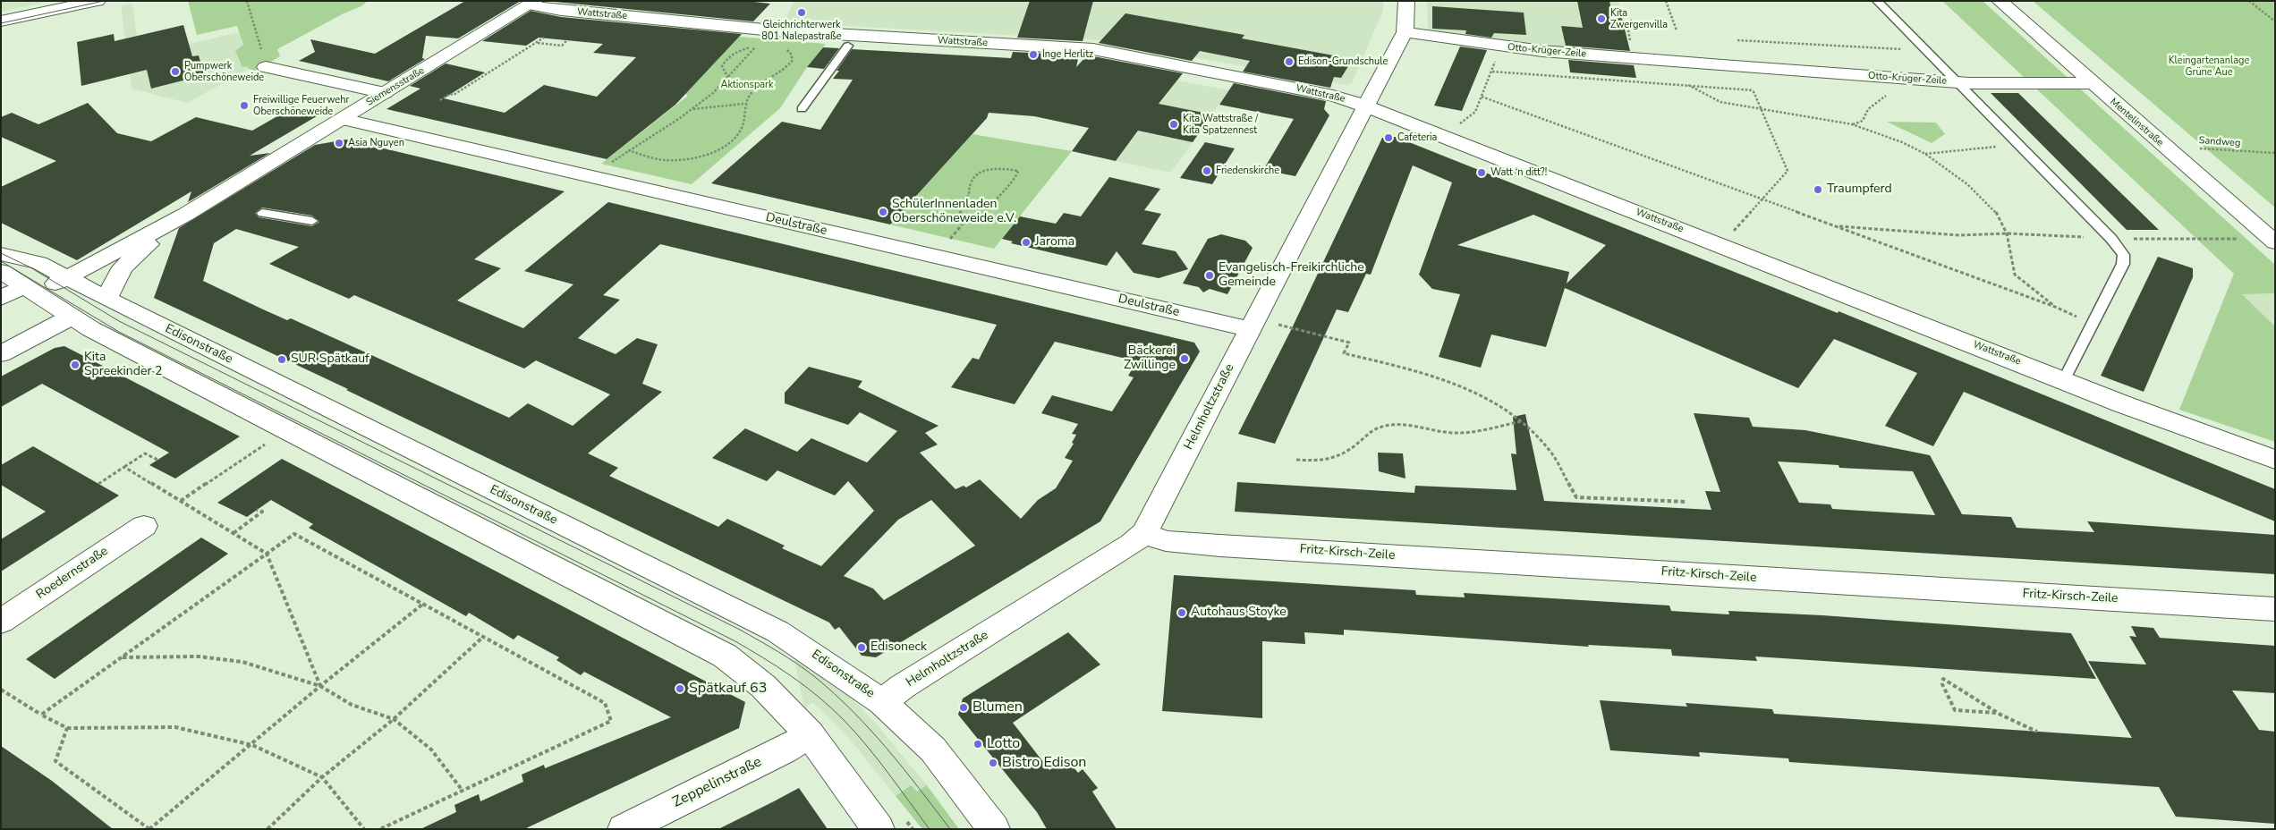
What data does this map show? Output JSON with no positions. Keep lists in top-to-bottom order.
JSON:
{
  "streets": {
    "street": [
      "Wattstraße",
      "Otto-Krüger-Zeile",
      "Siemensstraße",
      "Mentelinstraße",
      "Deulstraße",
      "Edisonstraße",
      "Helmholtzstraße",
      "Fritz-Kirsch-Zeile",
      "Roedernstraße",
      "Zeppelinstraße"
    ],
    "path": ["Sandweg"]
  },
  "crossings": [
    ["Wattstraße", "Siemensstraße"],
    ["Wattstraße", "Helmholtzstraße"],
    ["Otto-Krüger-Zeile", "Mentelinstraße"],
    ["Otto-Krüger-Zeile", "Helmholtzstraße"],
    ["Siemensstraße", "Deulstraße"],
    ["Siemensstraße", "Edisonstraße"],
    ["Mentelinstraße", "Sandweg"],
    ["Deulstraße", "Helmholtzstraße"],
    ["Edisonstraße", "Helmholtzstraße"],
    ["Helmholtzstraße", "Fritz-Kirsch-Zeile"]
  ],
  "parks": ["Kleingartenanlage Grüne Aue", "Aktionspark"],
  "places": [
    "Gleichrichterwerk 801 Nalepastraße",
    "Kita Zwergenvilla",
    "Inge Herlitz",
    "Edison-Grundschule",
    "Pumpwerk Oberschöneweide",
    "Freiwillige Feuerwehr Oberschöneweide",
    "Kita Wattstraße / Kita Spatzennest",
    "Cafeteria",
    "Asia Nguyen",
    "Friedenskirche",
    "Watt ‘n ditt?!",
    "Traumpferd",
    "SchülerInnenladen Oberschöneweide e.V.",
    "Jaroma",
    "Evangelisch-Freikirchliche Gemeinde",
    "Bäckerei Zwillinge",
    "SUR Spätkauf",
    "Kita Spreekinder 2",
    "Autohaus Stoyke",
    "Edisoneck",
    "Spätkauf 63",
    "Blumen",
    "Lotto",
    "Bistro Edison"
  ]
}
